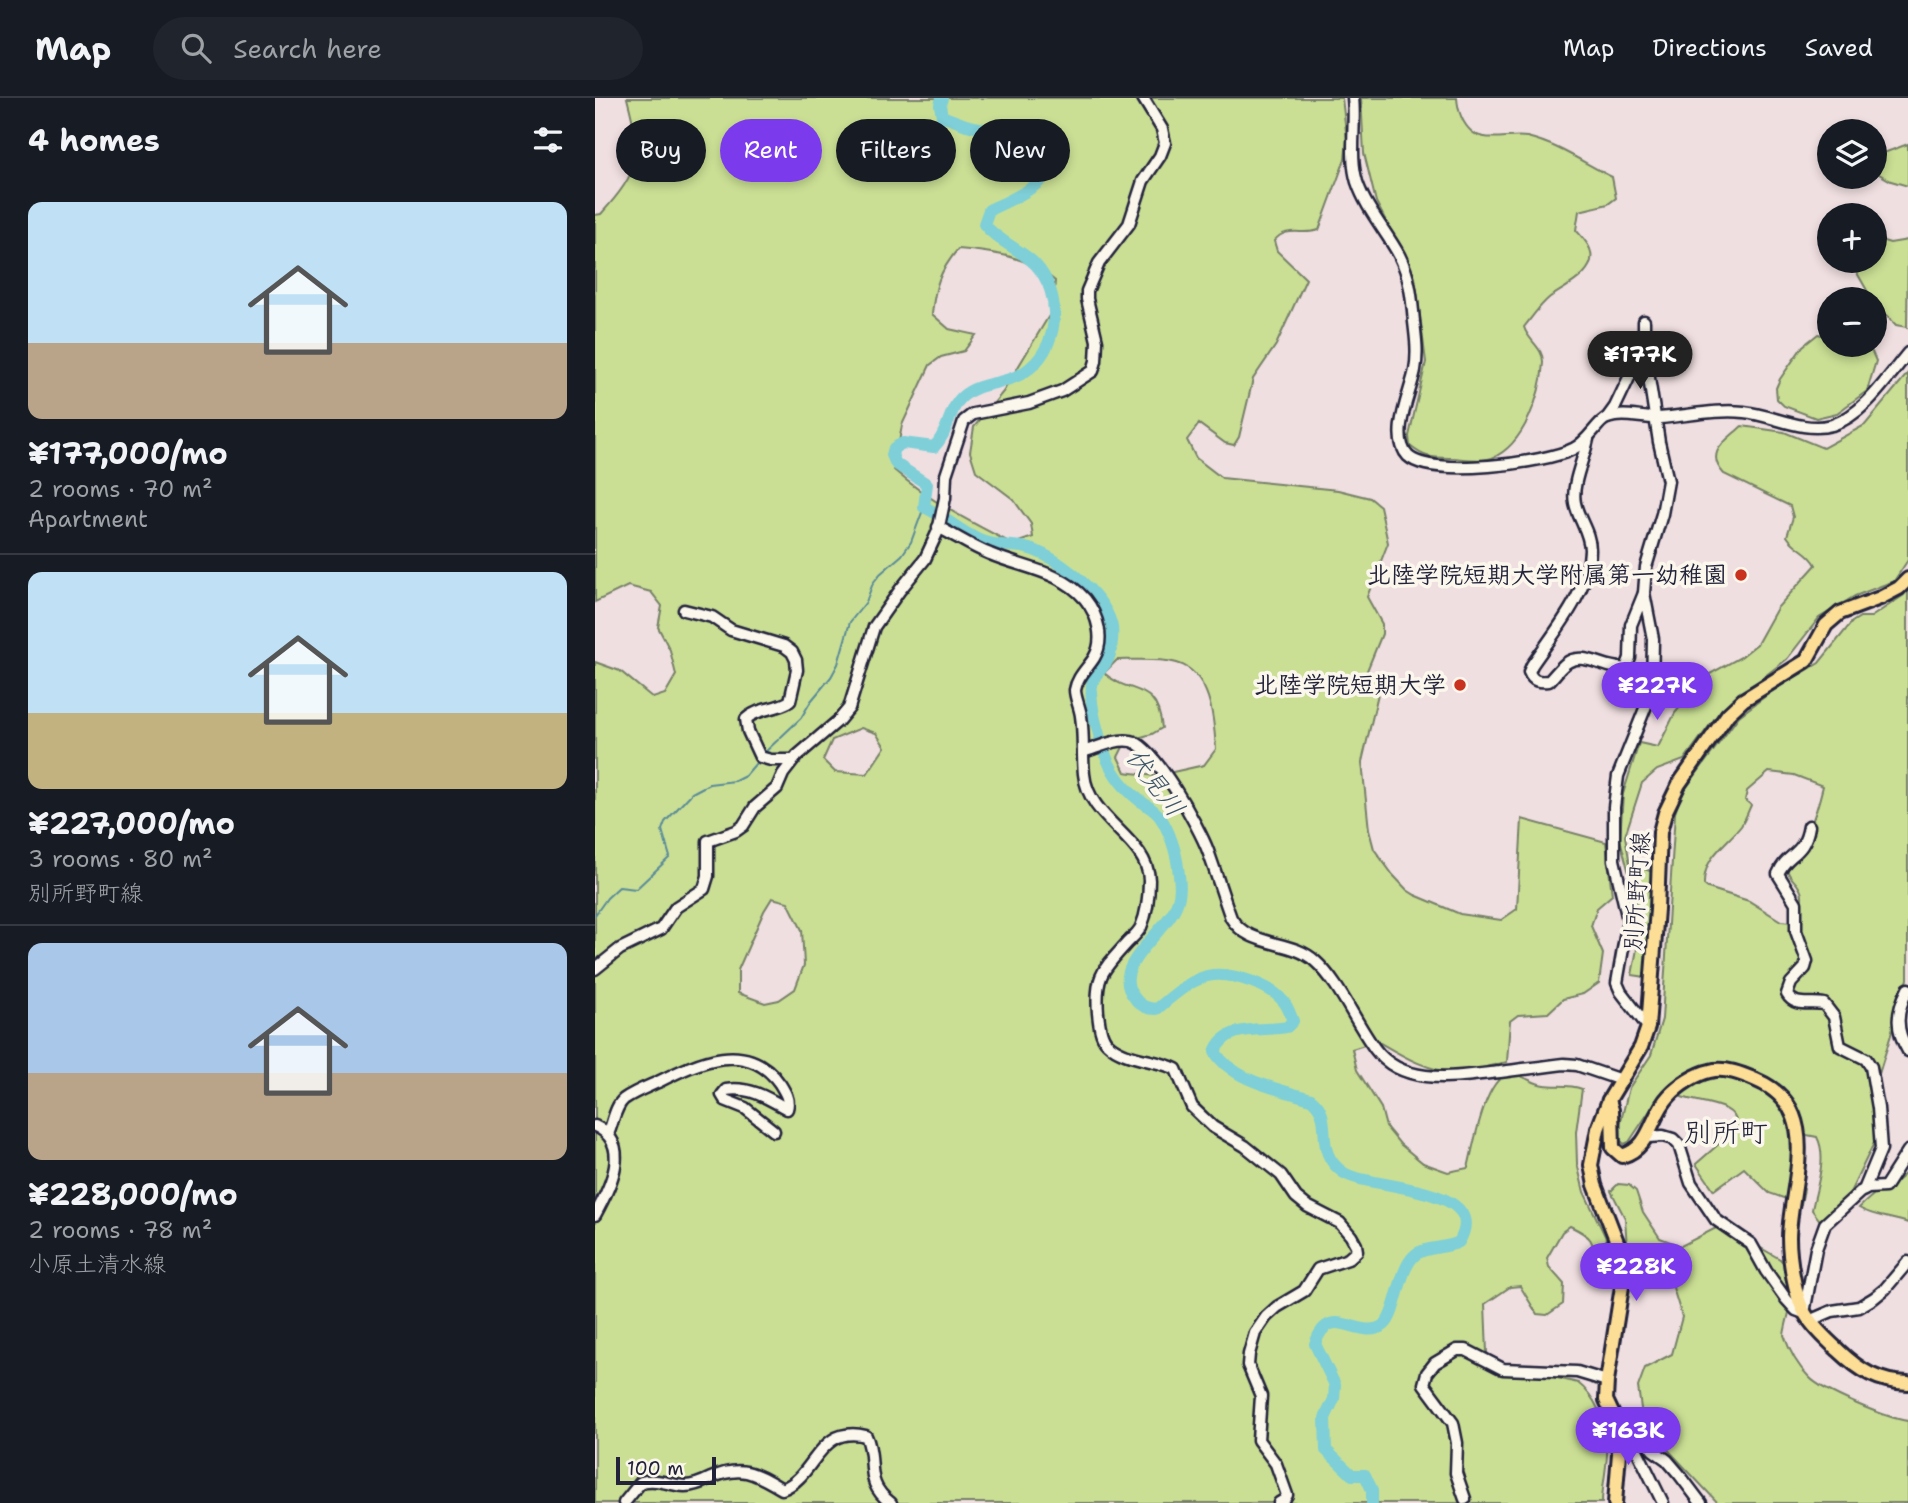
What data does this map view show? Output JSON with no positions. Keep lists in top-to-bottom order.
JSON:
{
  "streets": {
    "main road": ["別所野町線"]
  },
  "districts": ["別所町"],
  "water": ["伏見川"],
  "places": ["北陸学院短期大学附属第一幼稚園", "北陸学院短期大学"],
  "scale_bar": "100 m",
  "page": {
    "header": "Map",
    "search": "Search here",
    "nav": ["Map", "Directions", "Saved"],
    "heading": "4 homes",
    "map_buttons": ["+", "−"],
    "chip": [
      "Buy",
      "Rent",
      "Filters",
      "New"
    ],
    "list": [
      {
        "name": "¥177,000/mo",
        "note": "2 rooms · 70 m² · Apartment"
      },
      {
        "name": "¥227,000/mo",
        "note": "3 rooms · 80 m² · 別所野町線"
      },
      {
        "name": "¥228,000/mo",
        "note": "2 rooms · 78 m² · 小原土清水線"
      }
    ],
    "price": [
      "¥177K",
      "¥227K",
      "¥228K",
      "¥163K"
    ],
    "scale": "100 m"
  }
}
